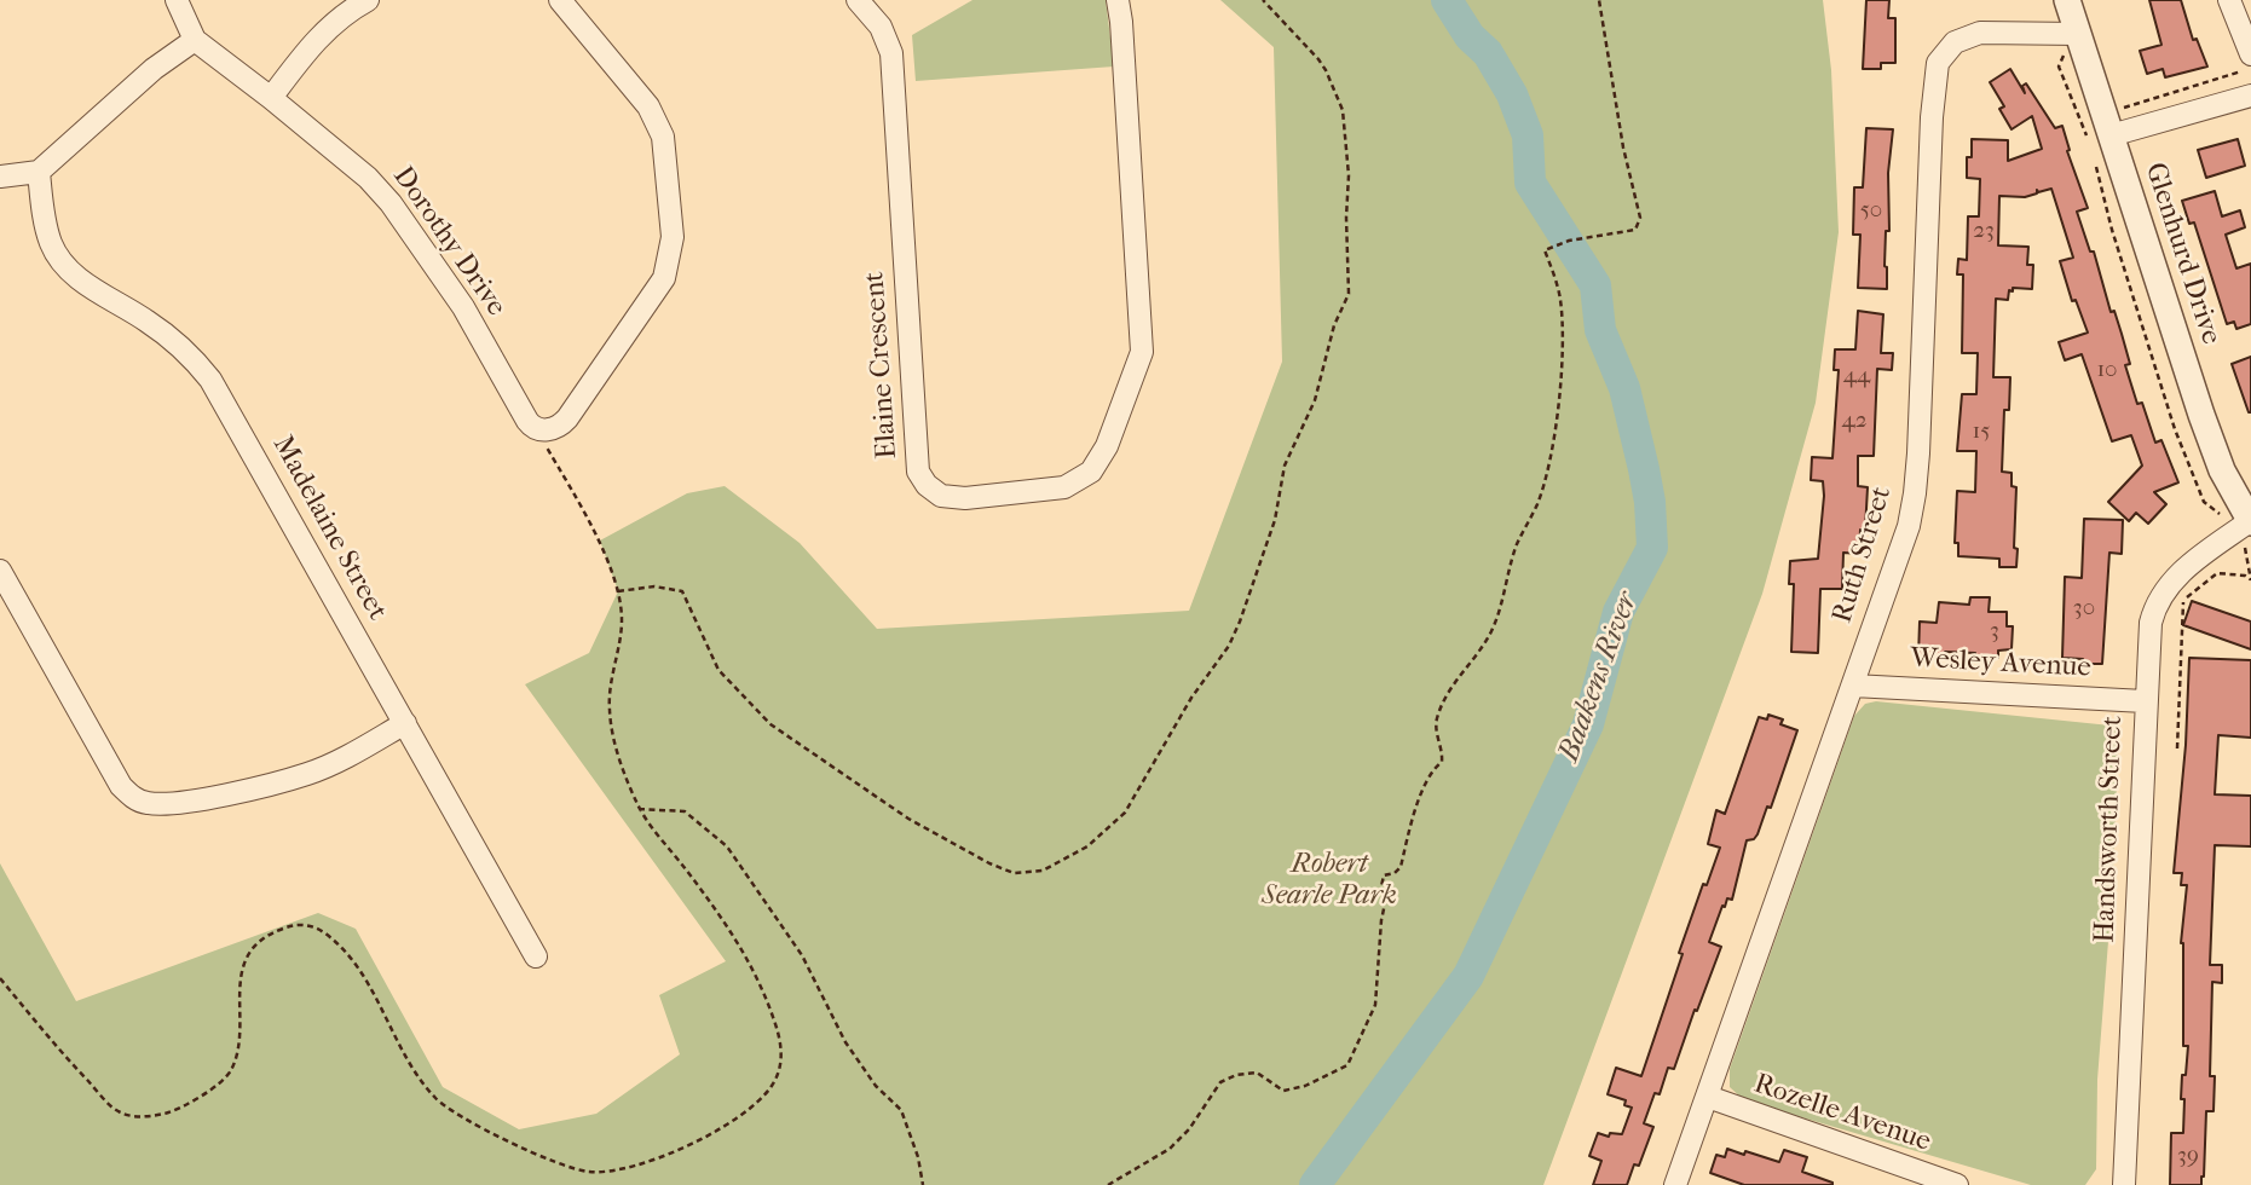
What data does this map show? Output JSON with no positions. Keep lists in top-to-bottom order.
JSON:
{
  "streets": {
    "street": [
      "Dorothy Drive",
      "Glenhurd Drive",
      "Elaine Crescent",
      "Madelaine Street",
      "Ruth Street",
      "Wesley Avenue",
      "Handsworth Street",
      "Rozelle Avenue"
    ]
  },
  "crossings": [
    ["Glenhurd Drive", "Ruth Street"],
    ["Glenhurd Drive", "Handsworth Street"],
    ["Ruth Street", "Wesley Avenue"],
    ["Ruth Street", "Rozelle Avenue"],
    ["Wesley Avenue", "Handsworth Street"]
  ],
  "water": ["Baakens River"],
  "parks": ["Robert Searle Park"],
  "house_numbers": [
    "50",
    "23",
    "10",
    "44",
    "42",
    "15",
    "30",
    "3",
    "39"
  ]
}
